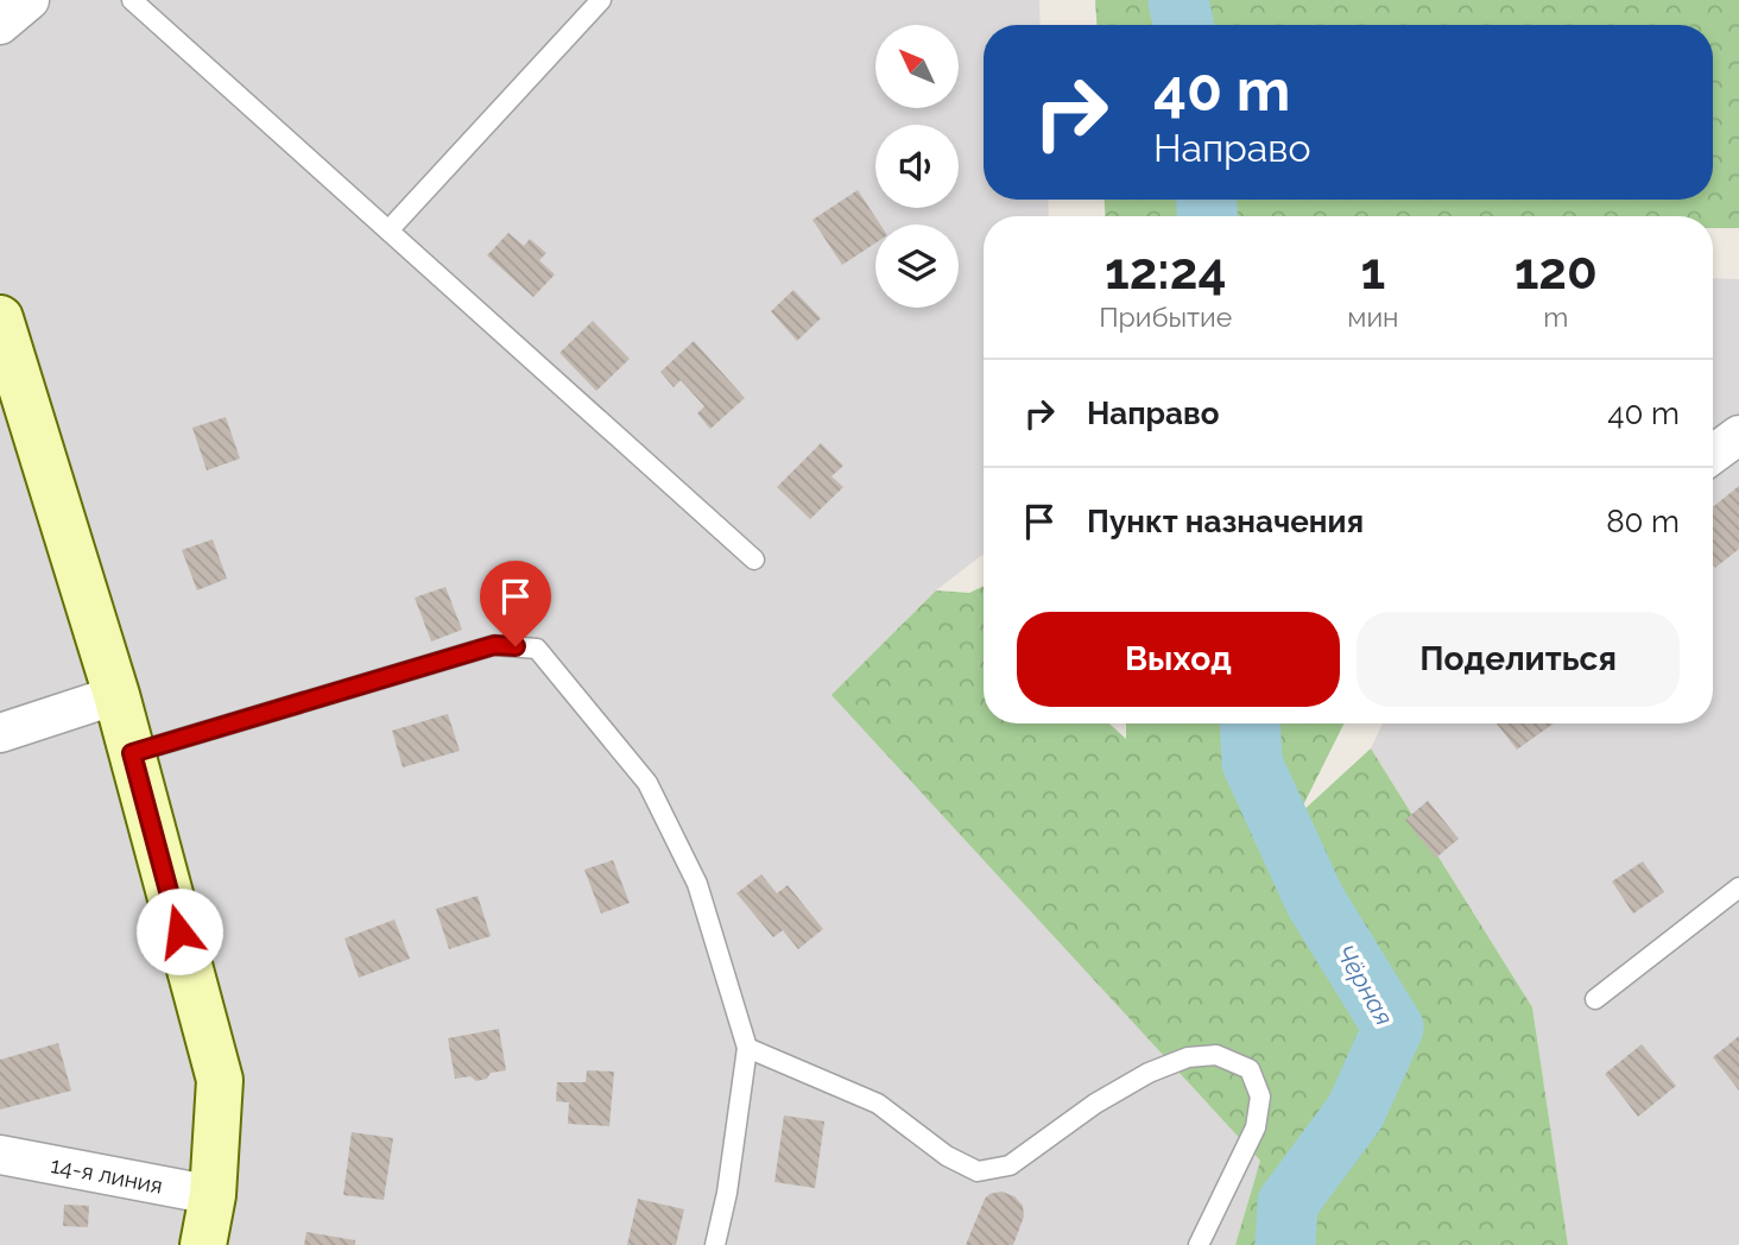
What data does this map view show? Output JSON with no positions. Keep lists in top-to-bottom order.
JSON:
{
  "streets": {
    "street": ["14-я линия"]
  },
  "water": ["Чёрная"],
  "north": "top left",
  "page": {
    "turn": ["40 m", "Направо"],
    "eta": [
      "12:24",
      "Прибытие",
      "1",
      "мин",
      "120",
      "m"
    ],
    "list": [
      {
        "name": "Направо",
        "value": "40 m"
      },
      {
        "name": "Пункт назначения",
        "value": "80 m"
      }
    ],
    "buttons": ["Выход", "Поделиться"]
  }
}
